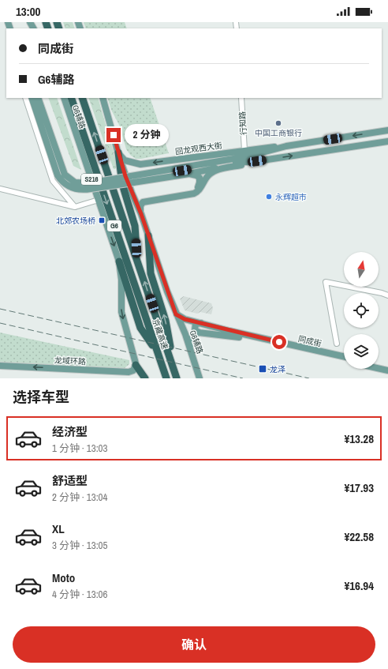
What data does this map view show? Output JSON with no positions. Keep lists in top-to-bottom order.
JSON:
{
  "streets": {
    "highway": ["G6", "京藏高速"],
    "main road": [
      "G6辅路",
      "回龙观西大街",
      "S216",
      "同成街",
      "龙域环路"
    ],
    "street": ["行知路"]
  },
  "crossings": [
    ["G6辅路", "回龙观西大街"],
    ["G6辅路", "同成街"],
    ["行知路", "回龙观西大街"]
  ],
  "one_way": ["龙域环路"],
  "places": {
    "other": ["中国工商银行", "永辉超市"],
    "transit": ["北郊农场桥", "龙泽"]
  },
  "north": "top",
  "page": {
    "status": "13:00",
    "banner": ["同成街", "G6辅路"],
    "bubble": "2 分钟",
    "heading": "选择车型",
    "list": [
      {
        "name": "经济型",
        "note": "1 分钟 · 13:03",
        "value": "¥13.28"
      },
      {
        "name": "舒适型",
        "note": "2 分钟 · 13:04",
        "value": "¥17.93"
      },
      {
        "name": "XL",
        "note": "3 分钟 · 13:05",
        "value": "¥22.58"
      },
      {
        "name": "Moto",
        "note": "4 分钟 · 13:06",
        "value": "¥16.94"
      }
    ],
    "buttons": "确认"
  }
}
